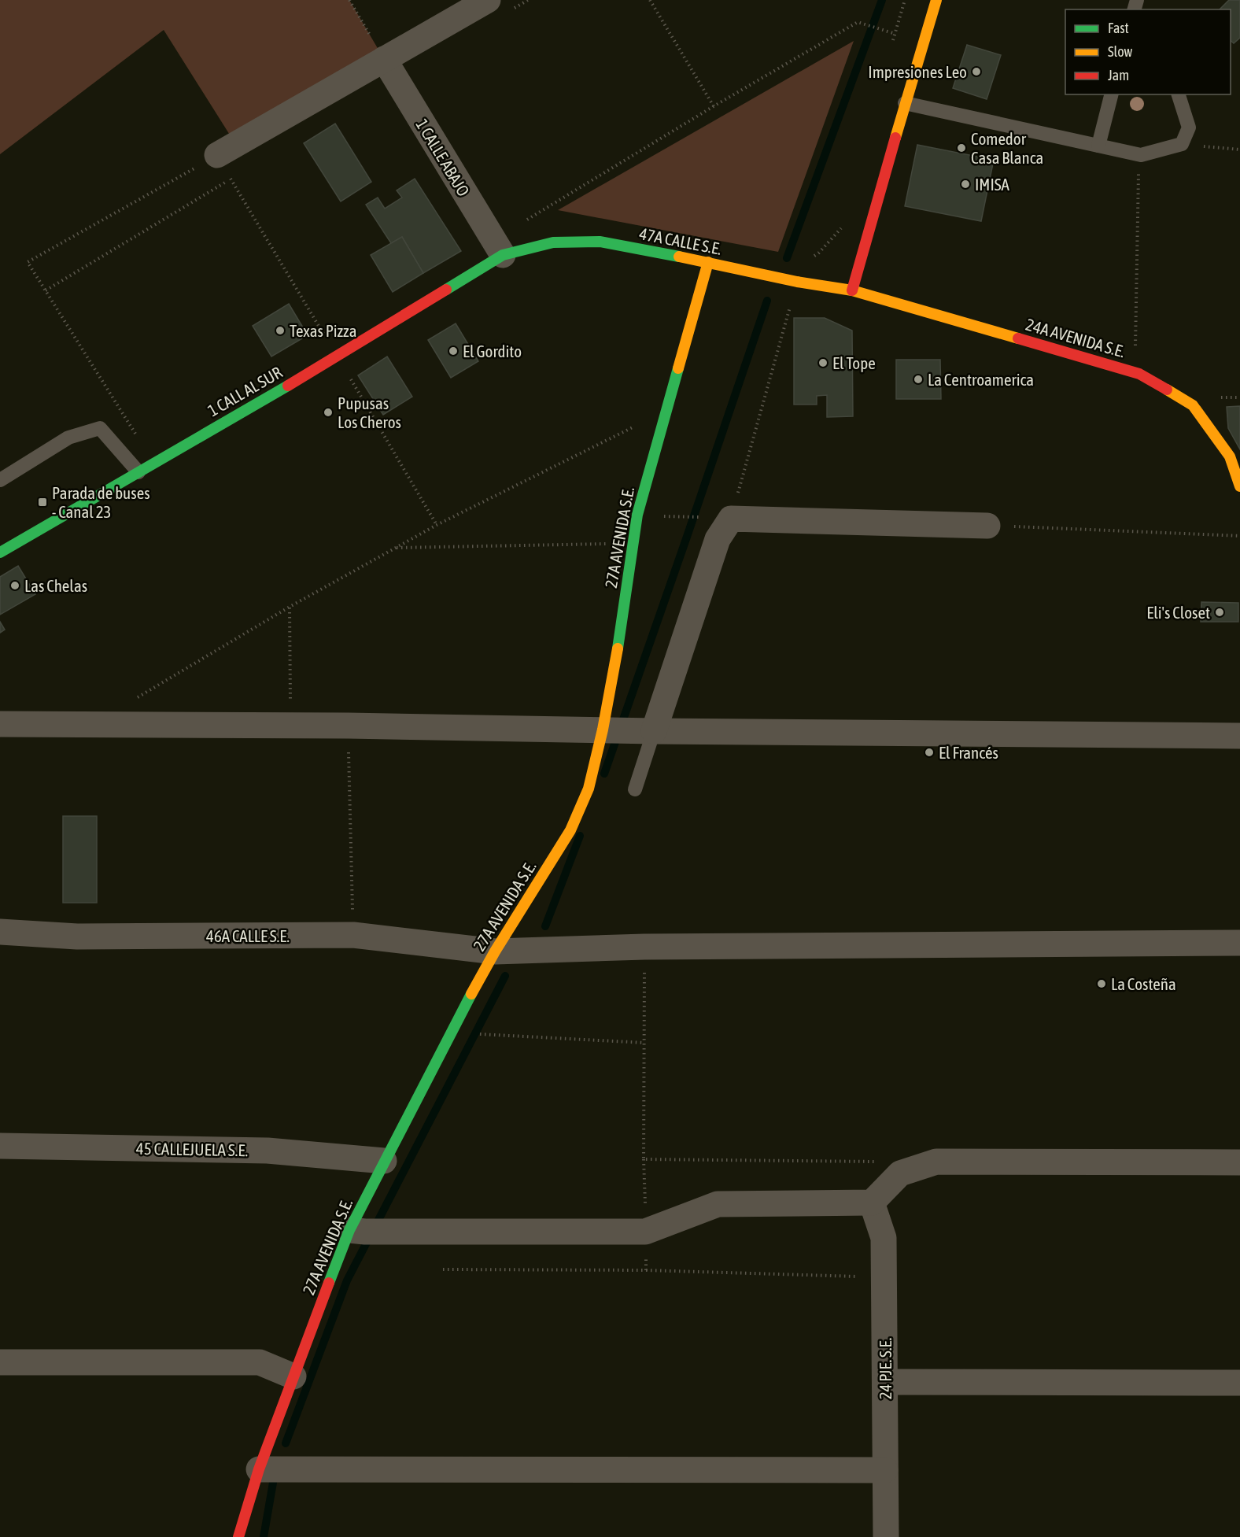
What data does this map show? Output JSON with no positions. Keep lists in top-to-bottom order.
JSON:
{
  "streets": {
    "street": [
      "1 CALLE ABAJO",
      "47A CALLE S.E.",
      "24A AVENIDA S.E.",
      "1 CALL AL SUR",
      "27A AVENIDA S.E.",
      "46A CALLE S.E.",
      "45 CALLEJUELA S.E.",
      "24 PJE. S.E."
    ]
  },
  "crossings": [
    ["1 CALLE ABAJO", "47A CALLE S.E."],
    ["1 CALLE ABAJO", "1 CALL AL SUR"],
    ["47A CALLE S.E.", "24A AVENIDA S.E."],
    ["47A CALLE S.E.", "1 CALL AL SUR"],
    ["47A CALLE S.E.", "27A AVENIDA S.E."],
    ["27A AVENIDA S.E.", "46A CALLE S.E."],
    ["27A AVENIDA S.E.", "45 CALLEJUELA S.E."]
  ],
  "places": {
    "other": [
      "Impresiones Leo",
      "Comedor Casa Blanca",
      "IMISA",
      "Texas Pizza",
      "El Gordito",
      "El Tope",
      "La Centroamerica",
      "Pupusas Los Cheros",
      "Las Chelas",
      "Eli's Closet",
      "El Francés",
      "La Costeña"
    ],
    "transit": ["Parada de buses - Canal 23"]
  },
  "legend": ["Fast", "Slow", "Jam"]
}
